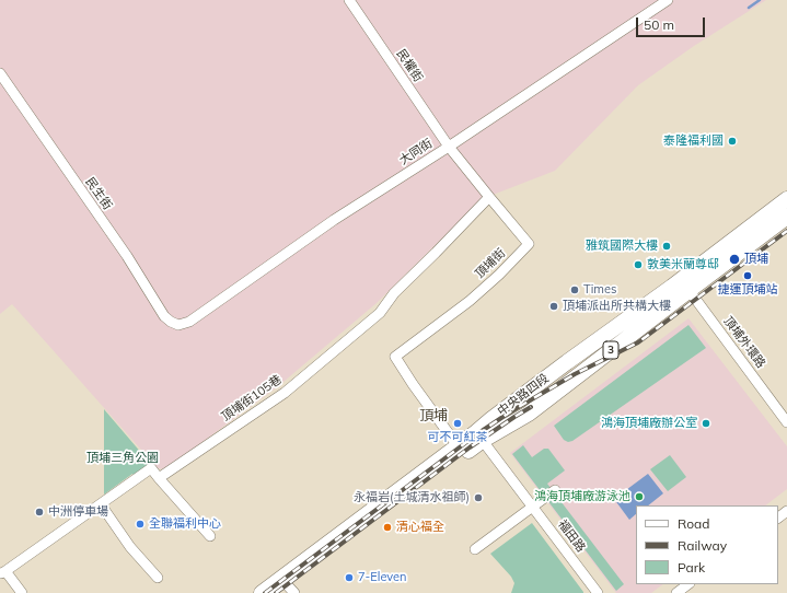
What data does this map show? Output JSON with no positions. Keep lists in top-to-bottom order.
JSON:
{
  "streets": {
    "main road": ["3", "中央路四段"],
    "street": [
      "民權街",
      "大同街",
      "民生街",
      "頂埔街",
      "頂埔外環路",
      "頂埔街105巷",
      "福田路"
    ]
  },
  "crossings": [
    ["民權街", "大同街"],
    ["民權街", "頂埔街"],
    ["大同街", "民生街"],
    ["大同街", "頂埔街"],
    ["頂埔街", "中央路四段"],
    ["頂埔街", "頂埔街105巷"],
    ["頂埔街", "福田路"],
    ["頂埔外環路", "中央路四段"],
    ["中央路四段", "福田路"]
  ],
  "districts": ["頂埔"],
  "parks": ["頂埔三角公園"],
  "places": [
    "泰隆福利國",
    "雅筑國際大樓",
    "頂埔",
    "敦美米蘭尊邸",
    "捷運頂埔站",
    "Times",
    "頂埔派出所共構大樓",
    "可不可紅茶",
    "鴻海頂埔廠辦公室",
    "鴻海頂埔廠游泳池",
    "永福岩(土城清水祖師)",
    "中洲停車場",
    "全聯福利中心",
    "清心福全",
    "7-Eleven"
  ],
  "legend": ["Road", "Railway", "Park"],
  "scale_bar": "50 m"
}
